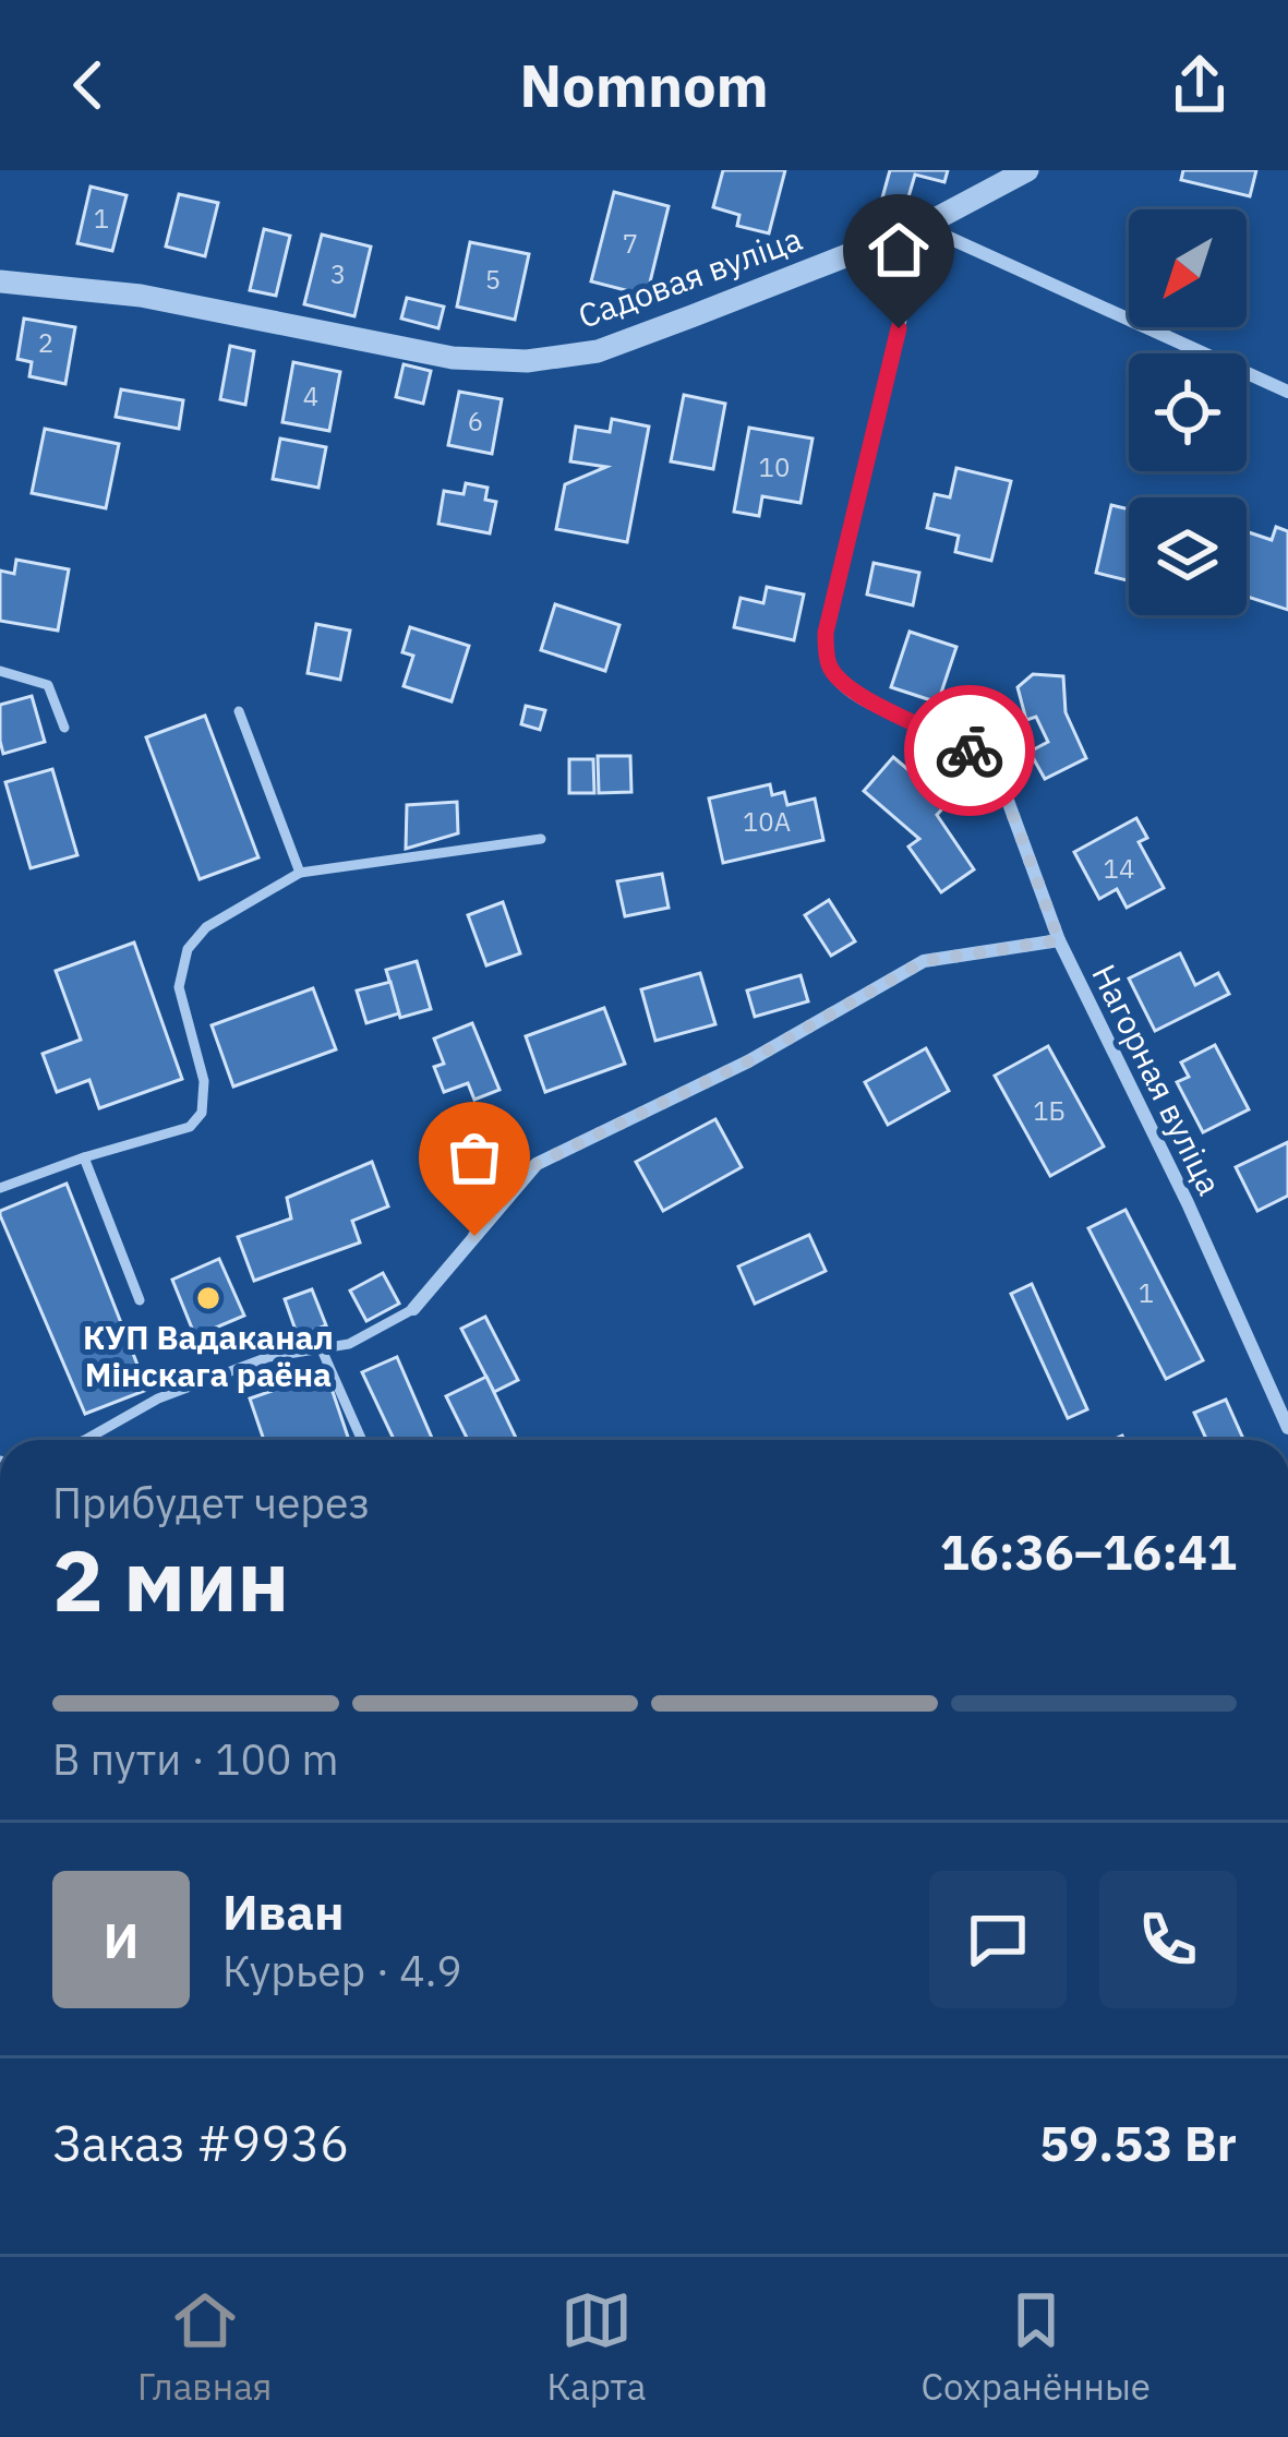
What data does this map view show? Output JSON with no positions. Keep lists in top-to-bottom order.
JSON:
{
  "streets": {
    "street": ["Садовая вуліца", "Нагорная вуліца"]
  },
  "crossings": [
    ["Садовая вуліца", "Нагорная вуліца"]
  ],
  "places": ["КУП Вадаканал Мінскага раёна"],
  "house_numbers": [
    "1",
    "7",
    "3",
    "5",
    "2",
    "4",
    "6",
    "10",
    "10А",
    "14",
    "1Б",
    "1"
  ],
  "north": "bottom left",
  "page": {
    "header": "Nomnom",
    "heading": ["2 мин", "Прибудет через", "16:36–16:41"],
    "panel": [
      "Иван",
      "Курьер · 4.9",
      "Заказ #9936",
      "59.53 Br"
    ],
    "bar": "В пути · 100 m",
    "round": "И",
    "tabs": ["Главная", "Карта", "Сохранённые"]
  }
}
